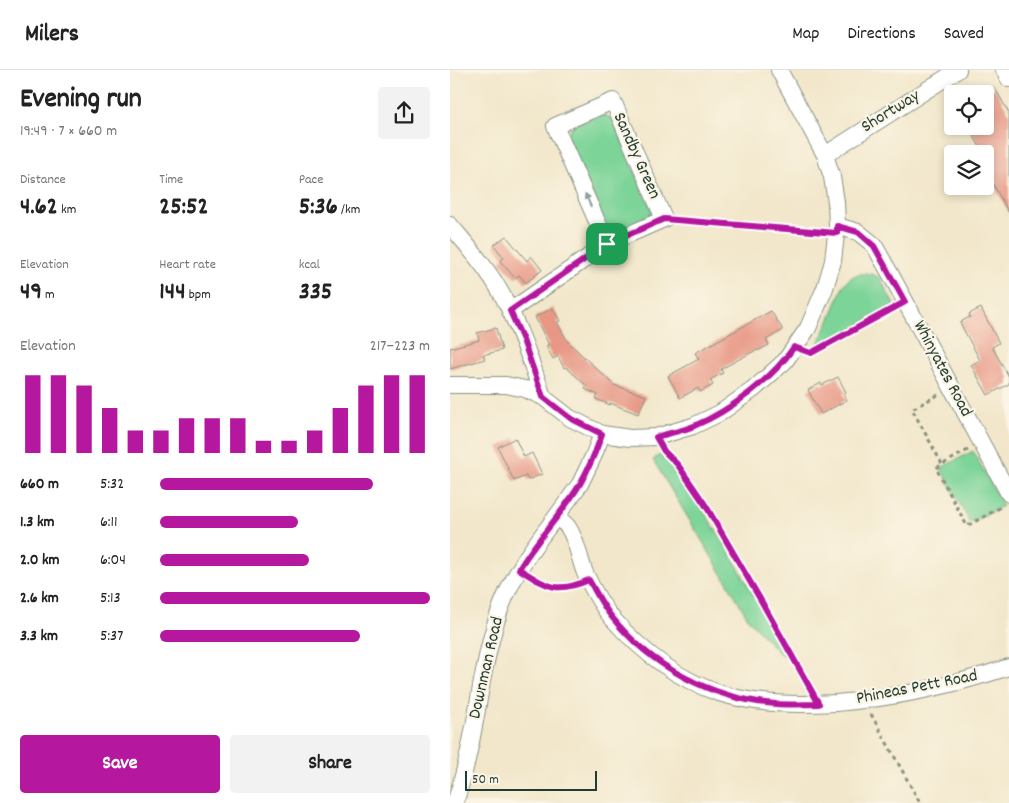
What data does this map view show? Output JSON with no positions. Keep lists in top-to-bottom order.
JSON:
{
  "streets": {
    "street": [
      "Shortway",
      "Sandby Green",
      "Whinyates Road",
      "Downman Road",
      "Phineas Pett Road"
    ]
  },
  "crossings": [
    ["Downman Road", "Phineas Pett Road"]
  ],
  "scale_bar": "50 m",
  "page": {
    "header": "Milers",
    "nav": ["Map", "Directions", "Saved"],
    "heading": ["Evening run", "19:49 · 7 × 660 m"],
    "stats": [
      ["Distance", "4.62 km"],
      ["Time", "25:52"],
      ["Pace", "5:36 /km"],
      ["Elevation", "49 m"],
      ["Heart rate", "144 bpm"],
      ["kcal", "335"]
    ],
    "chart": ["Elevation", "217–223 m"],
    "list": [
      {
        "name": "660 m",
        "note": "5:32"
      },
      {
        "name": "1.3 km",
        "note": "6:11"
      },
      {
        "name": "2.0 km",
        "note": "6:04"
      },
      {
        "name": "2.6 km",
        "note": "5:13"
      },
      {
        "name": "3.3 km",
        "note": "5:37"
      }
    ],
    "buttons": ["Save", "Share"],
    "scale": "50 m"
  }
}
